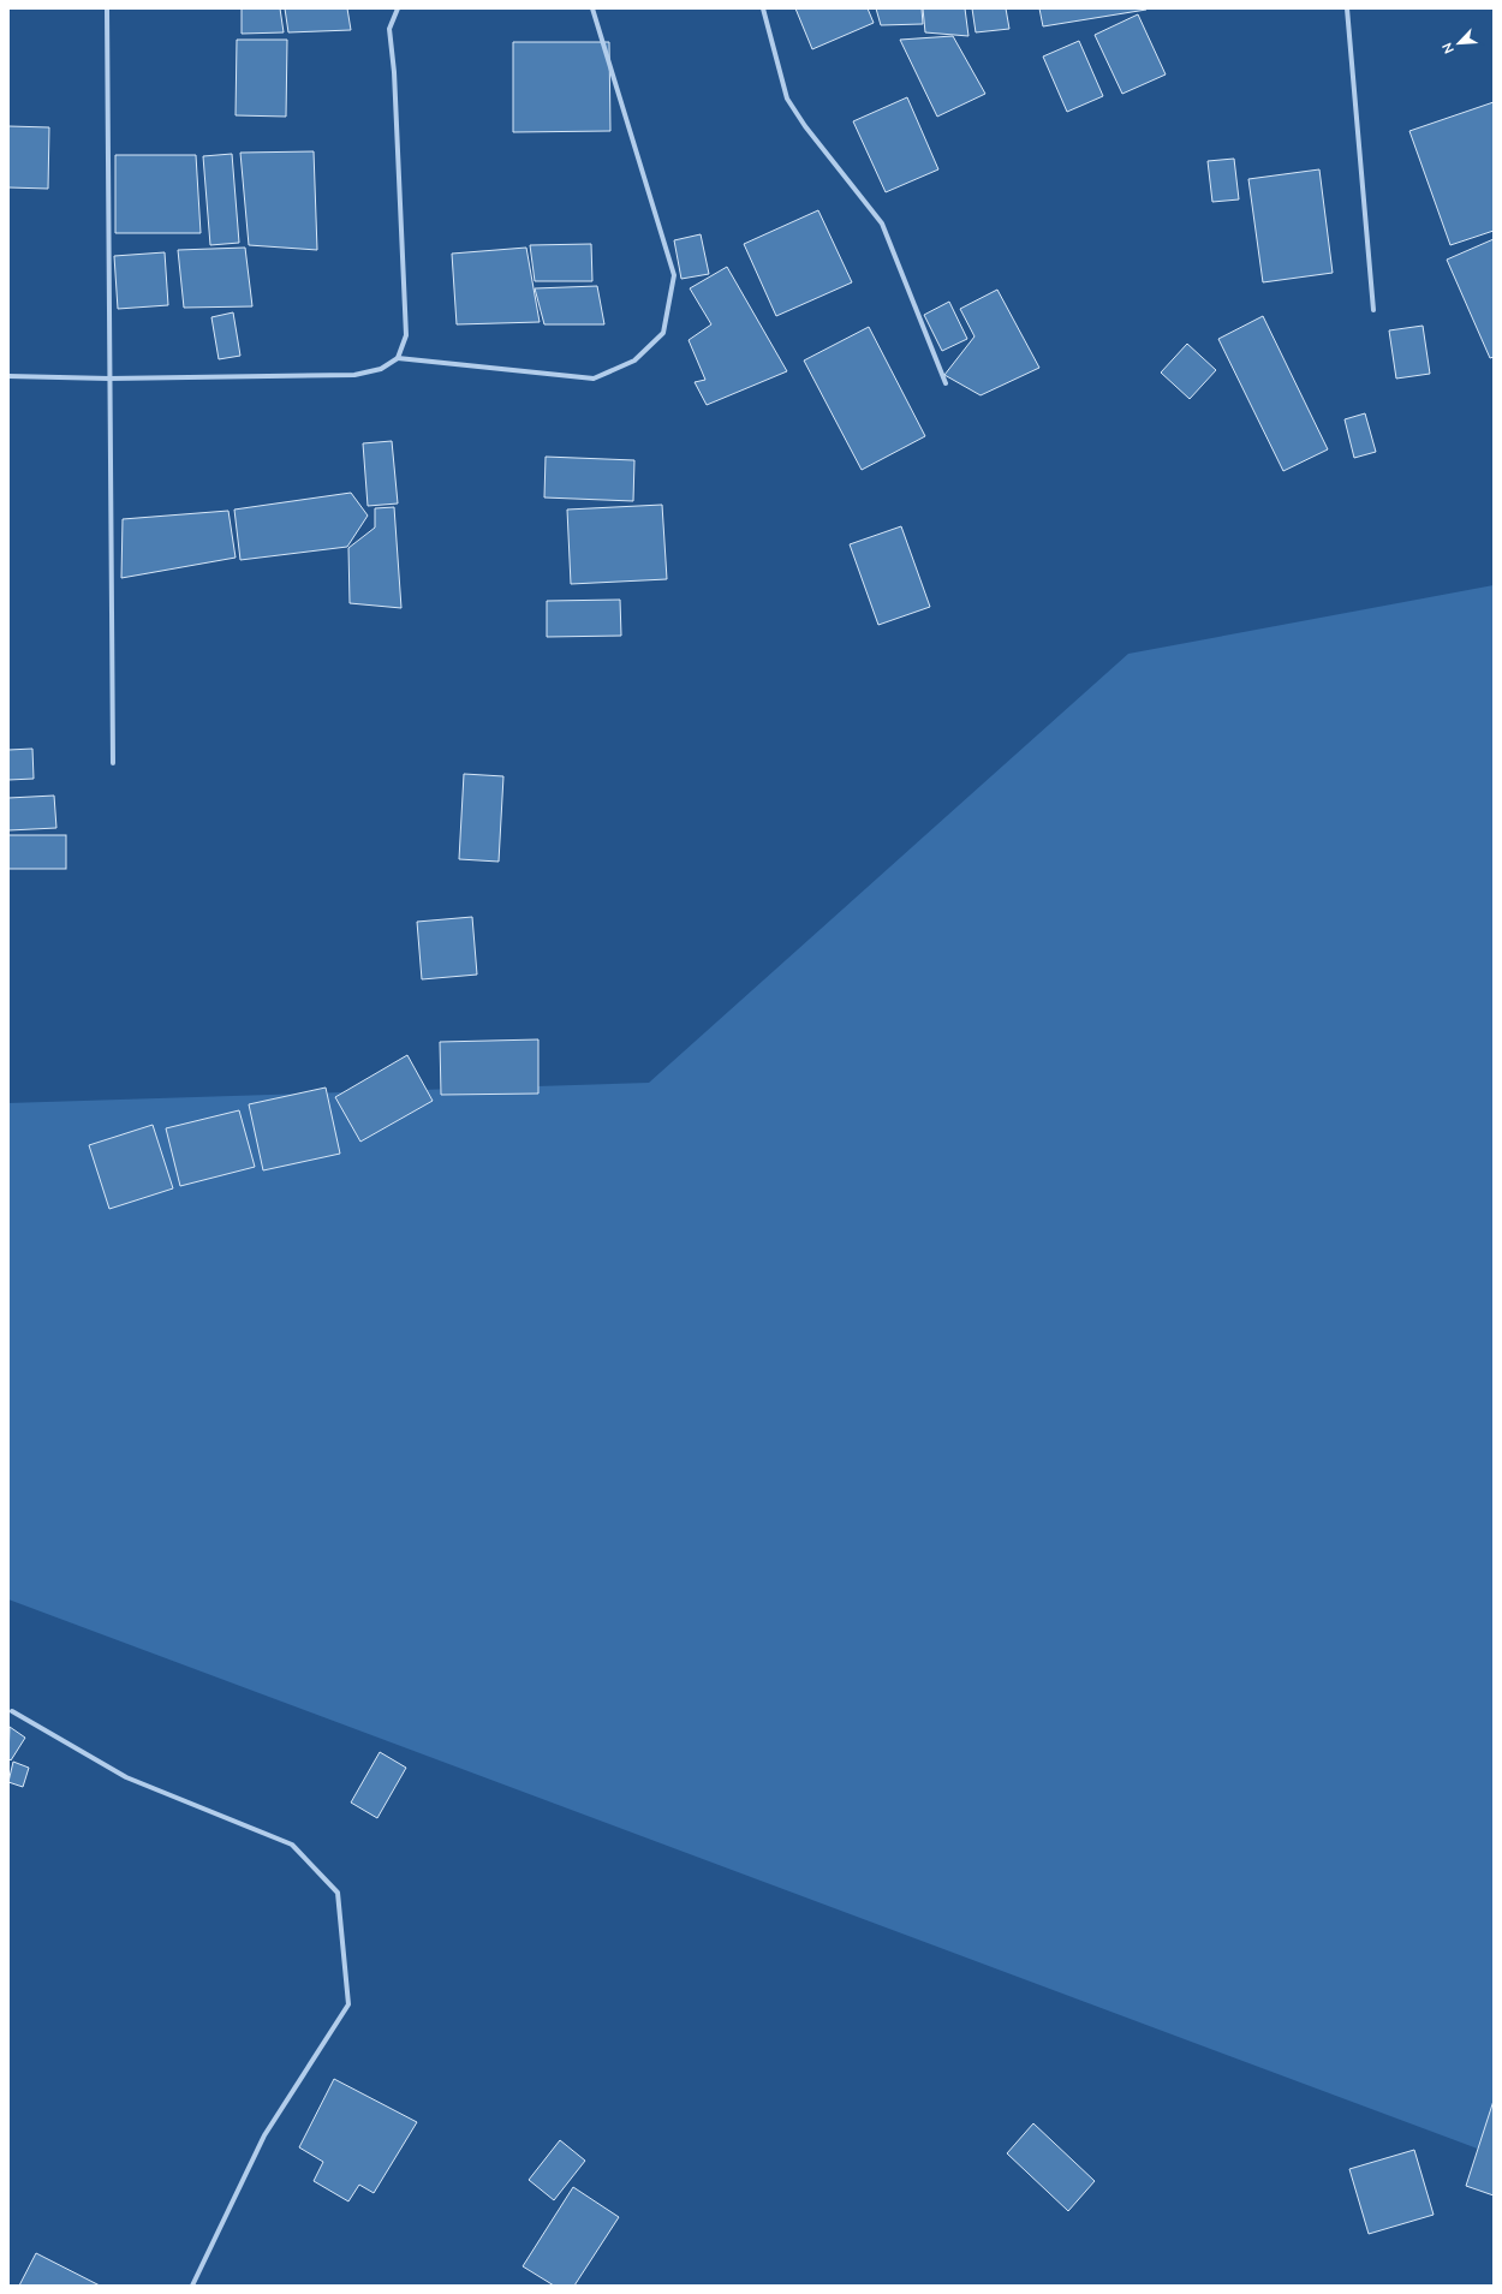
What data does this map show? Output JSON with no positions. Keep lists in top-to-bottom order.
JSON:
{
  "north": "bottom left"
}
